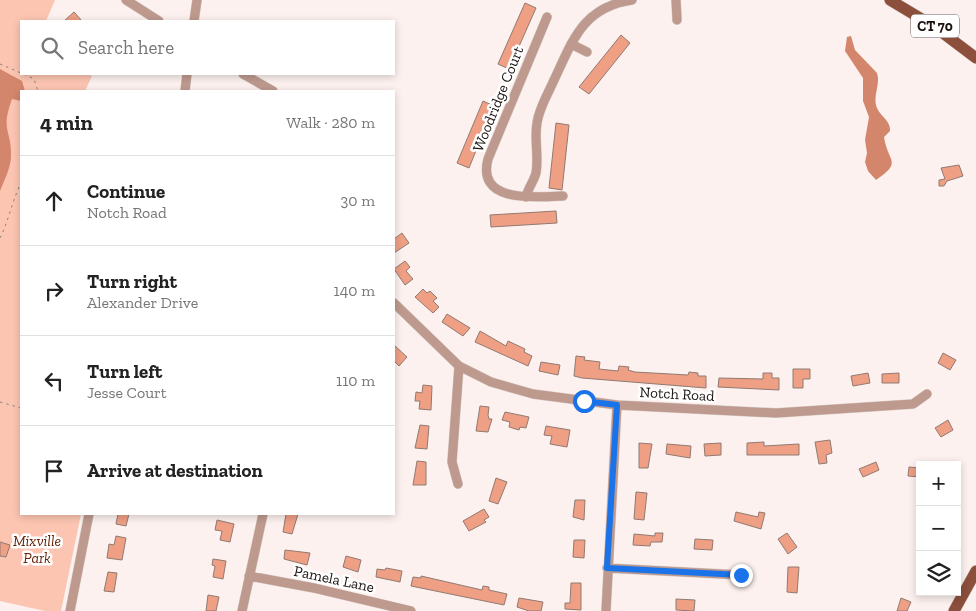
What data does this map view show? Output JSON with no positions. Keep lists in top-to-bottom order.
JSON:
{
  "streets": {
    "main road": ["CT 70"],
    "street": ["Woodridge Court", "Notch Road", "Pamela Lane"]
  },
  "parks": ["Mixville Park"],
  "page": {
    "search": "Search here",
    "heading": ["4 min", "Walk · 280 m"],
    "list": [
      ["Continue", "Notch Road", "30 m"],
      ["Turn right", "Alexander Drive", "140 m"],
      ["Turn left", "Jesse Court", "110 m"],
      "Arrive at destination"
    ],
    "map_buttons": ["+", "−"]
  }
}
